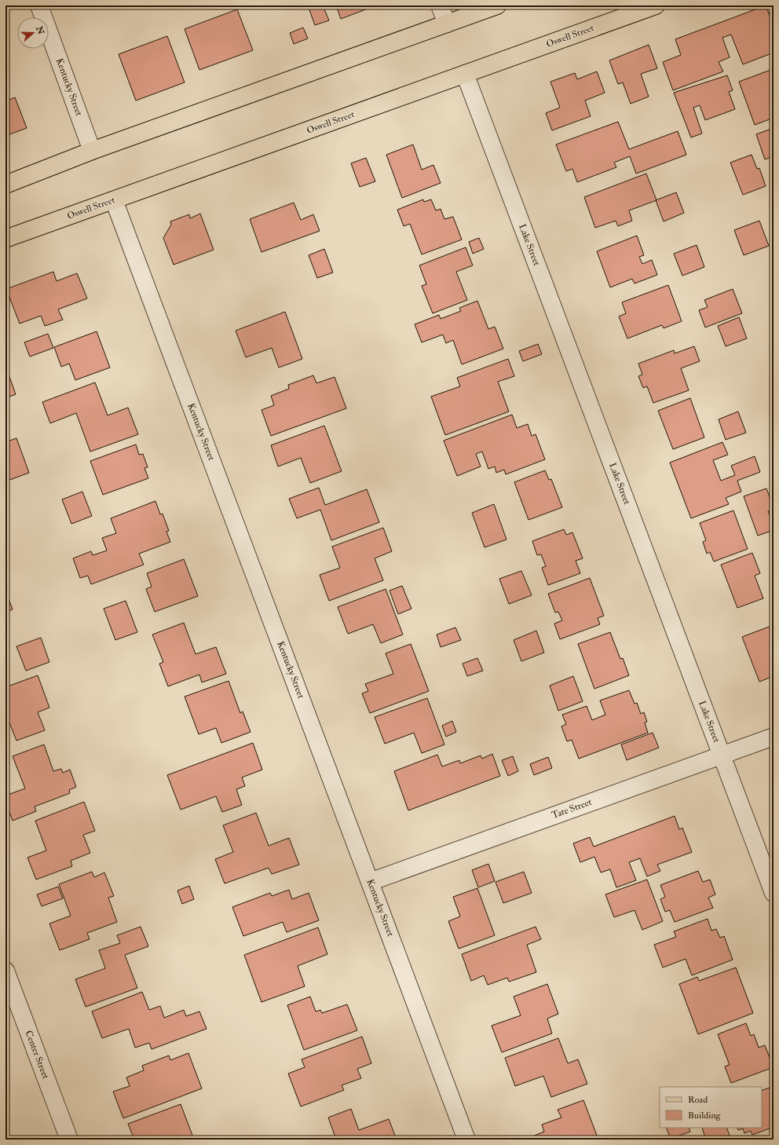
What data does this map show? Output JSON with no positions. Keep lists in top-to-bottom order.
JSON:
{
  "streets": {
    "main road": ["Oswell Street"],
    "street": [
      "Kentucky Street",
      "Lake Street",
      "Tate Street",
      "Center Street"
    ]
  },
  "crossings": [
    ["Oswell Street", "Kentucky Street"],
    ["Oswell Street", "Lake Street"],
    ["Kentucky Street", "Tate Street"],
    ["Lake Street", "Tate Street"]
  ],
  "legend": ["Road", "Building"],
  "north": "right"
}
